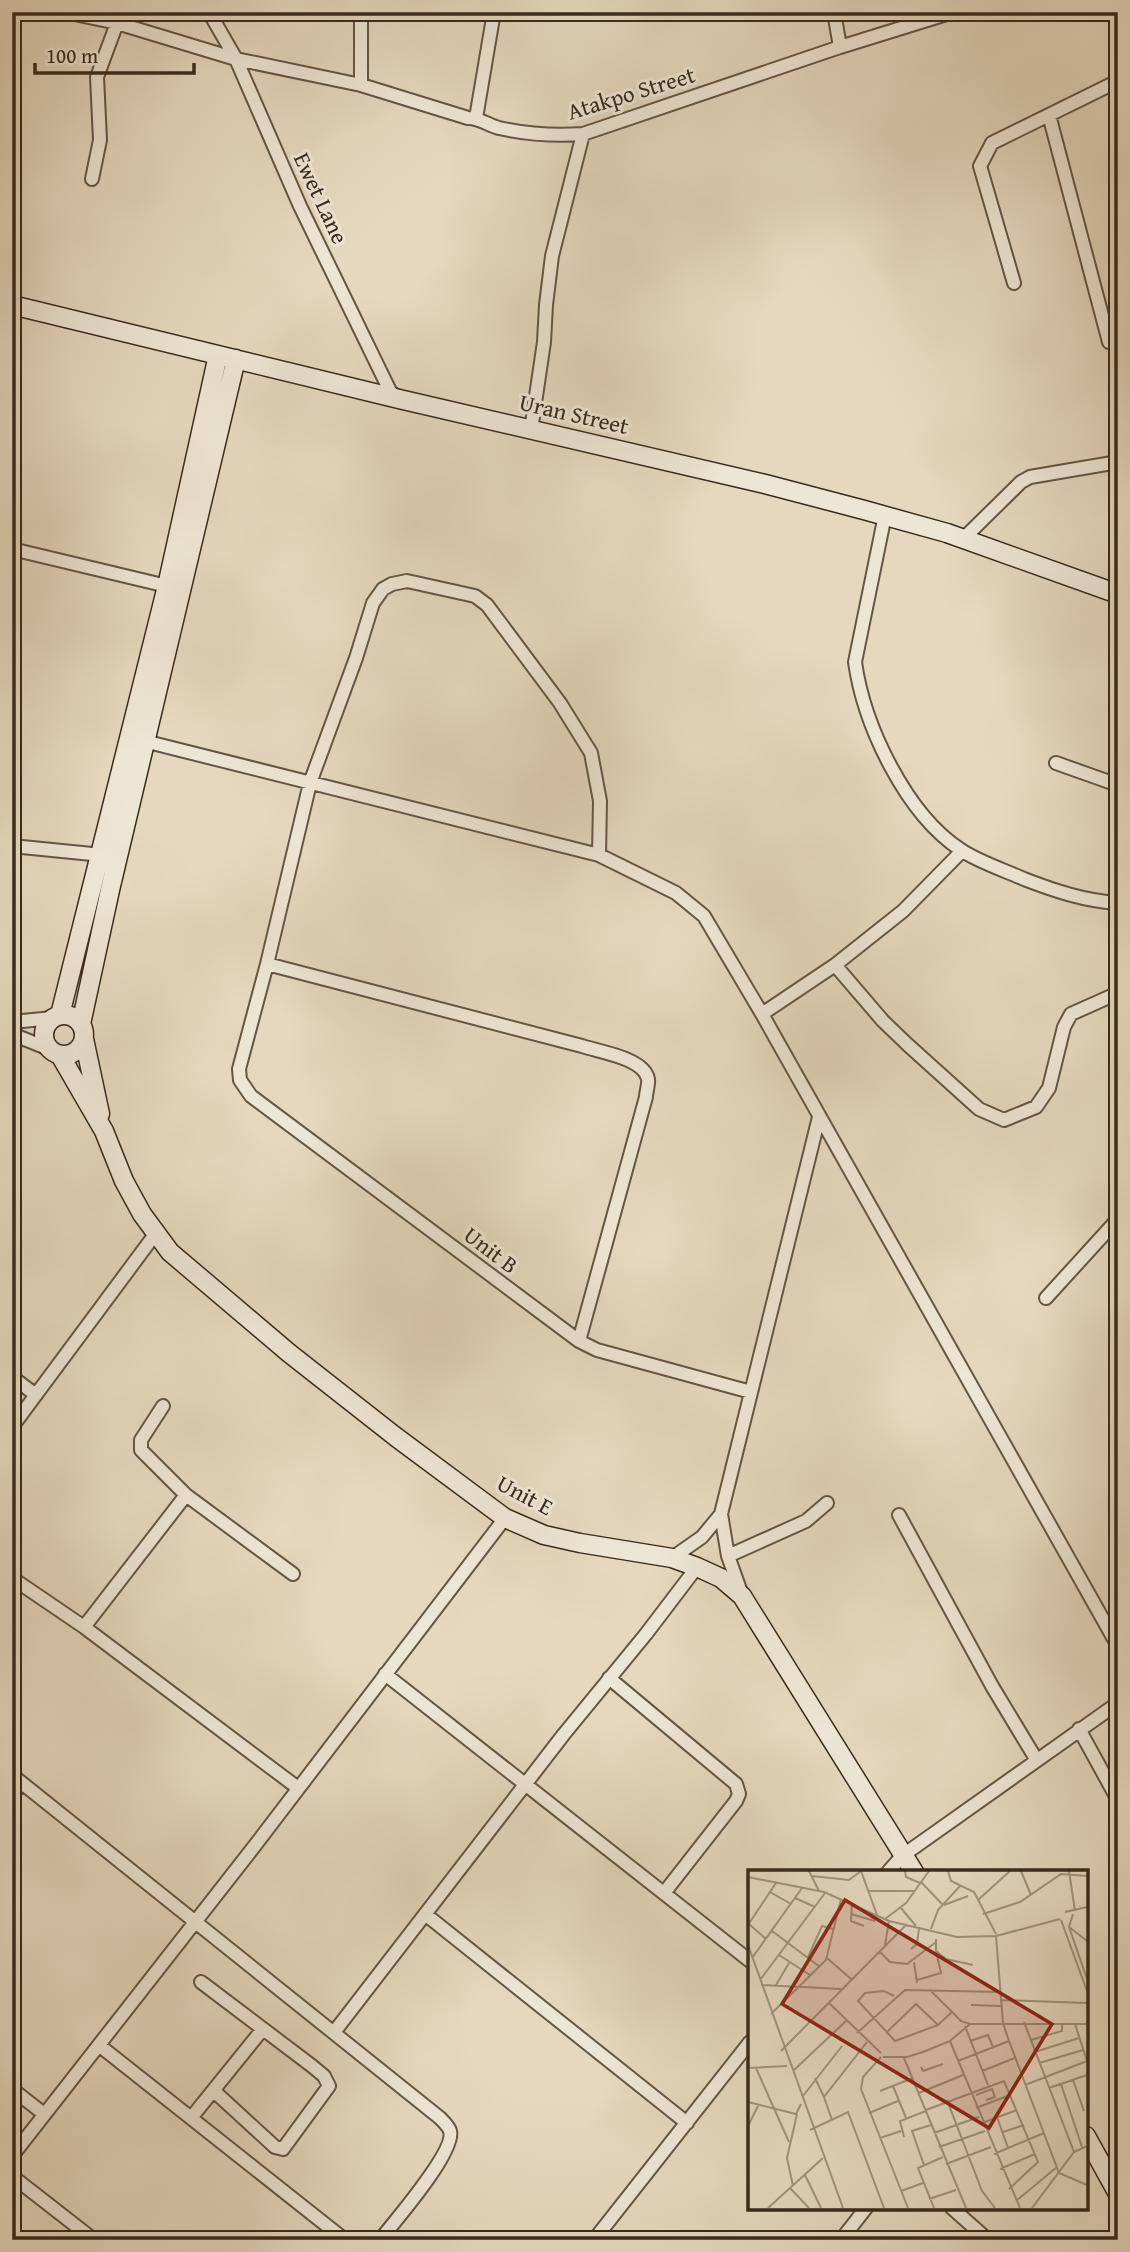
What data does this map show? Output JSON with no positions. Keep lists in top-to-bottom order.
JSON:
{
  "streets": {
    "street": [
      "Atakpo Street",
      "Ewet Lane",
      "Uran Street",
      "Unit B",
      "Unit E"
    ]
  },
  "crossings": [
    ["Atakpo Street", "Ewet Lane"],
    ["Ewet Lane", "Uran Street"]
  ],
  "scale_bar": "100 m"
}
